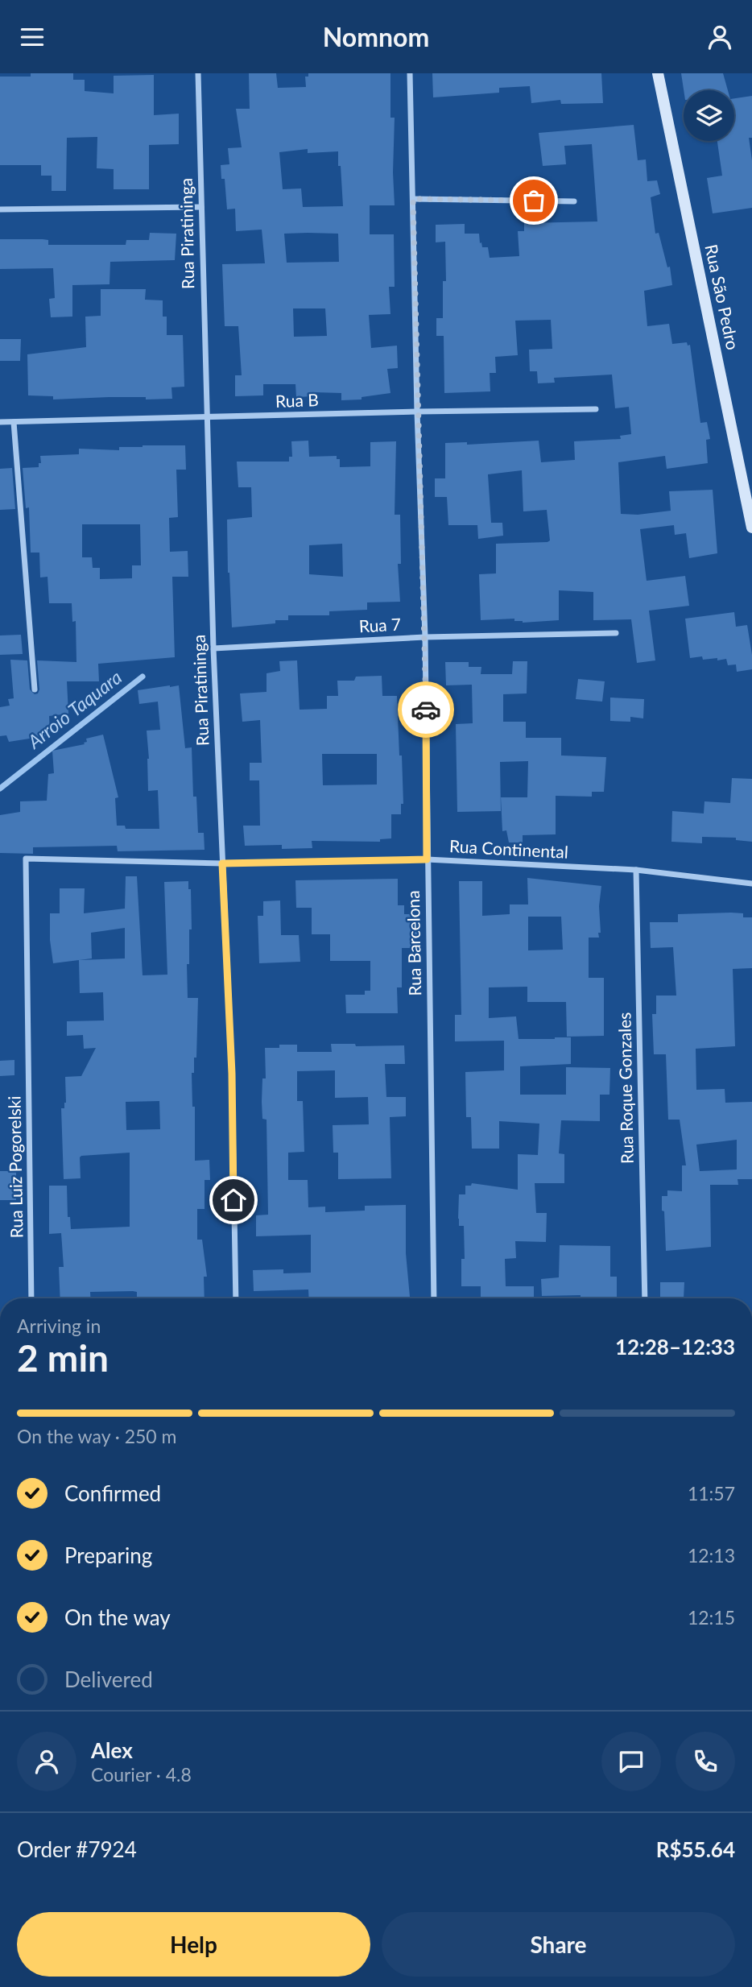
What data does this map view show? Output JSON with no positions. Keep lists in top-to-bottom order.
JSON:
{
  "streets": {
    "street": [
      "Rua Piratininga",
      "Rua São Pedro",
      "Rua B",
      "Rua 7",
      "Rua Continental",
      "Rua Barcelona",
      "Rua Roque Gonzales",
      "Rua Luiz Pogorelski"
    ]
  },
  "crossings": [
    ["Rua Piratininga", "Rua B"],
    ["Rua Piratininga", "Rua 7"],
    ["Rua Piratininga", "Rua Continental"],
    ["Rua B", "Rua Barcelona"],
    ["Rua 7", "Rua Barcelona"],
    ["Rua Continental", "Rua Barcelona"],
    ["Rua Continental", "Rua Roque Gonzales"],
    ["Rua Continental", "Rua Luiz Pogorelski"]
  ],
  "water": ["Arroio Taquara"],
  "page": {
    "header": "Nomnom",
    "heading": ["2 min", "Arriving in", "12:28–12:33"],
    "panel": [
      "Alex",
      "Courier · 4.8",
      "Order #7924",
      "R$55.64"
    ],
    "bar": "On the way · 250 m",
    "list": [
      ["Confirmed", "11:57"],
      ["Preparing", "12:13"],
      ["On the way", "12:15"],
      "Delivered"
    ],
    "buttons": ["Help", "Share"]
  }
}
